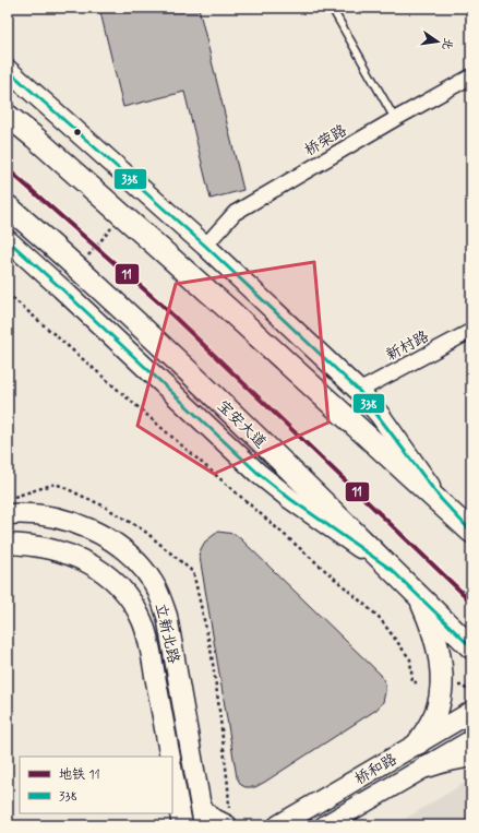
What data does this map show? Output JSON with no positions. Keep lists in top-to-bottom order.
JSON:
{
  "streets": {
    "main road": ["宝安大道", "立新北路", "桥和路"],
    "street": ["桥荣路", "新村路"]
  },
  "lines": ["transit line 338", "metro line 11"],
  "legend": ["地铁 11", "338"],
  "north": "right"
}
